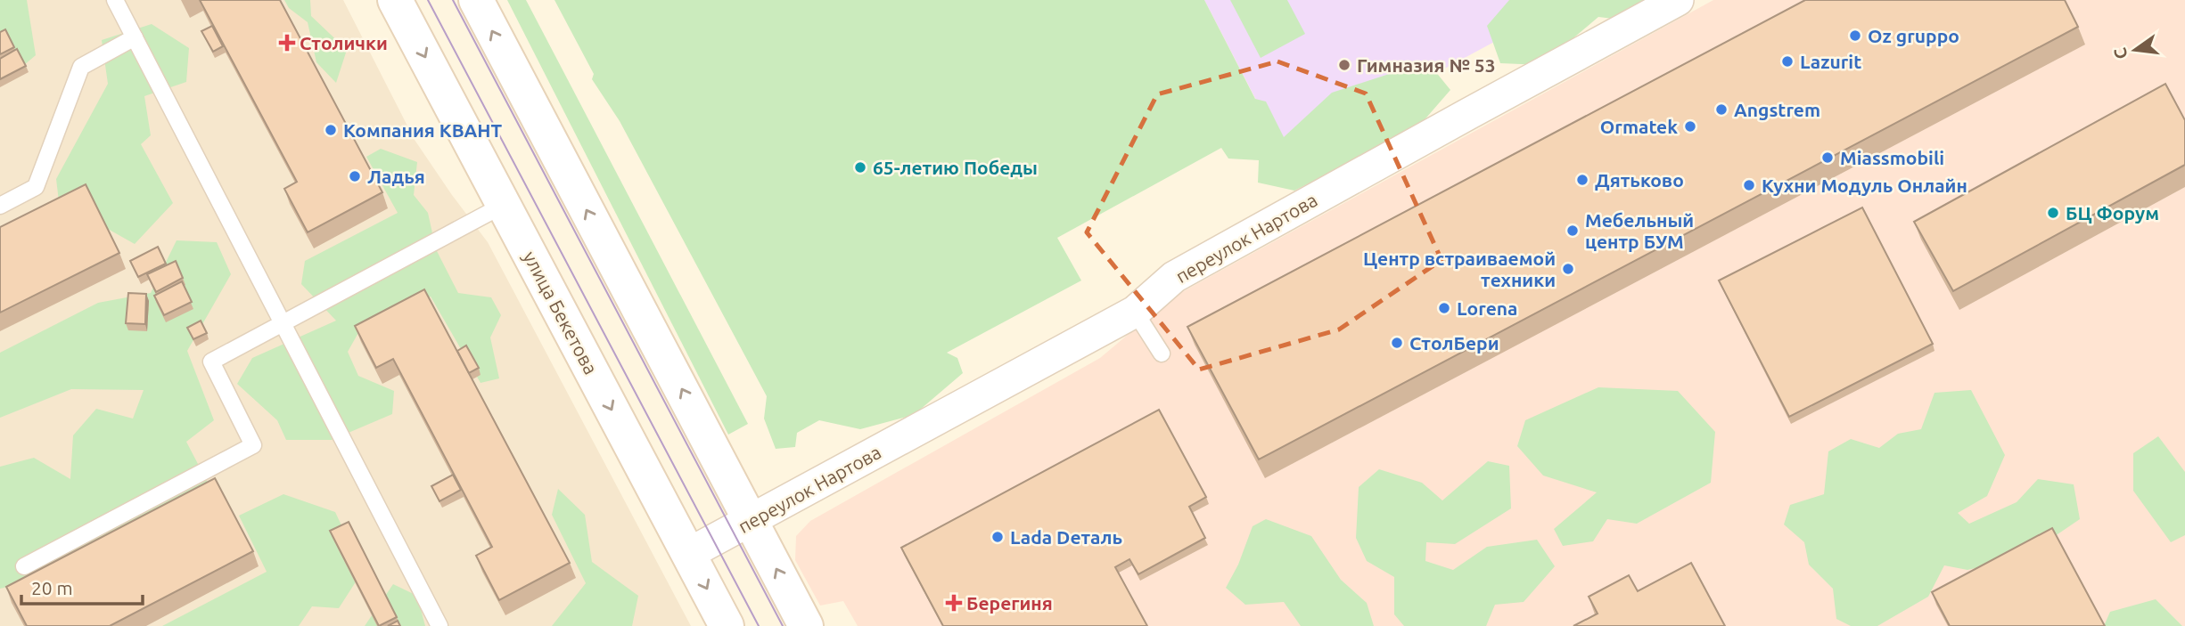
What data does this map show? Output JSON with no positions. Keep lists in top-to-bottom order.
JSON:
{
  "streets": {
    "main road": ["улица Бекетова"],
    "street": ["переулок Нартова"]
  },
  "crossings": [
    ["переулок Нартова", "улица Бекетова"]
  ],
  "places": {
    "other": [
      "Oz gruppo",
      "Lazurit",
      "Гимназия № 53",
      "Angstrem",
      "Ormatek",
      "Компания КВАНТ",
      "Miassmobili",
      "65-летию Победы",
      "Ладья",
      "Дятьково",
      "Кухни Модуль Онлайн",
      "БЦ Форум",
      "Мебельный центр БУМ",
      "Центр встраиваемой техники",
      "Lorena",
      "СтолБери",
      "Lada Dеталь"
    ],
    "health": ["Столички", "Берегиня"]
  },
  "scale_bar": "20 m",
  "north": "left"
}
